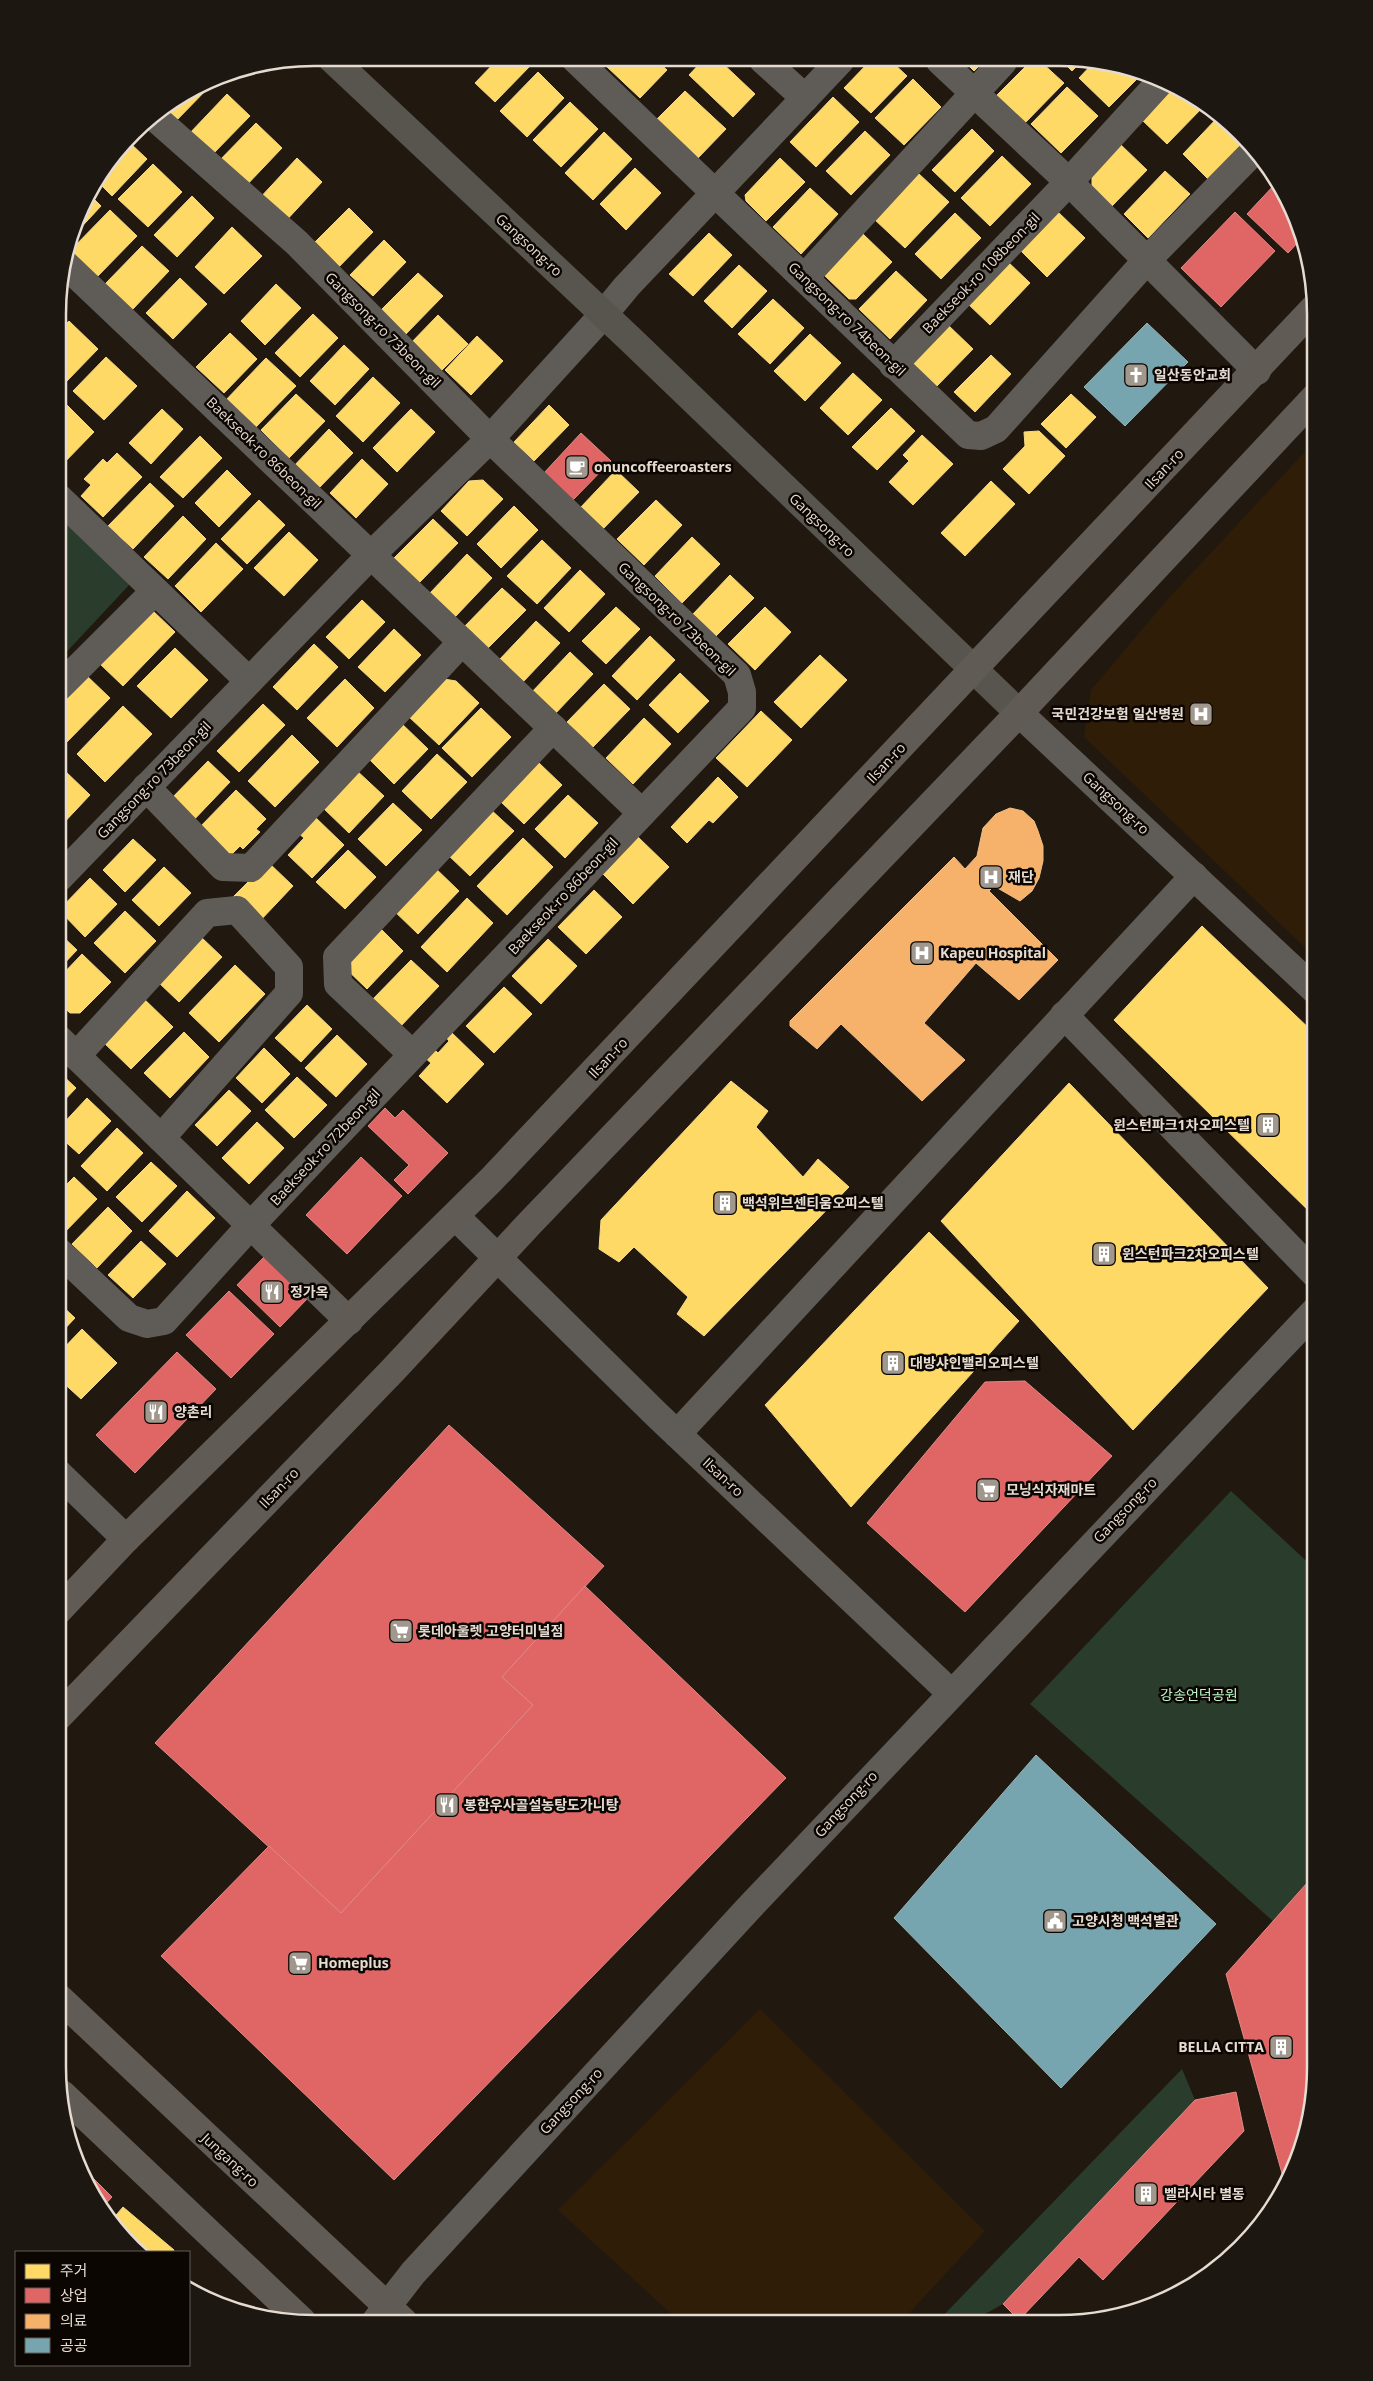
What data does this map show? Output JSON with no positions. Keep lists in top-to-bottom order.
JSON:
{
  "streets": {
    "main road": ["Gangsong-ro", "Ilsan-ro", "Jungang-ro"],
    "street": [
      "Baekseok-ro 108beon-gil",
      "Gangsong-ro 74beon-gil",
      "Gangsong-ro 73beon-gil",
      "Baekseok-ro 86beon-gil",
      "Baekseok-ro 72beon-gil"
    ]
  },
  "crossings": [
    ["Gangsong-ro", "Gangsong-ro 73beon-gil"],
    ["Gangsong-ro", "Ilsan-ro"],
    ["Baekseok-ro 108beon-gil", "Gangsong-ro 74beon-gil"],
    ["Gangsong-ro 73beon-gil", "Baekseok-ro 86beon-gil"],
    ["Baekseok-ro 86beon-gil", "Baekseok-ro 72beon-gil"]
  ],
  "parks": ["강송언덕공원"],
  "places": {
    "church": ["일산동안교회"],
    "cafe": ["onuncoffeeroasters"],
    "hospital": ["국민건강보험 일산병원", "재단", "Kapeu Hospital"],
    "building": [
      "윈스턴파크1차오피스텔",
      "백석위브센티움오피스텔",
      "윈스턴파크2차오피스텔",
      "대방샤인밸리오피스텔",
      "BELLA CITTA",
      "벨라시타 별동"
    ],
    "restaurant": ["정가옥", "양촌리", "봉한우사골설농탕도가니탕"],
    "supermarket": ["모닝식자재마트", "롯데아울렛 고양터미널점", "Homeplus"],
    "public building": ["고양시청 백석별관"]
  },
  "legend": [
    "주거",
    "상업",
    "의료",
    "공공"
  ]
}
